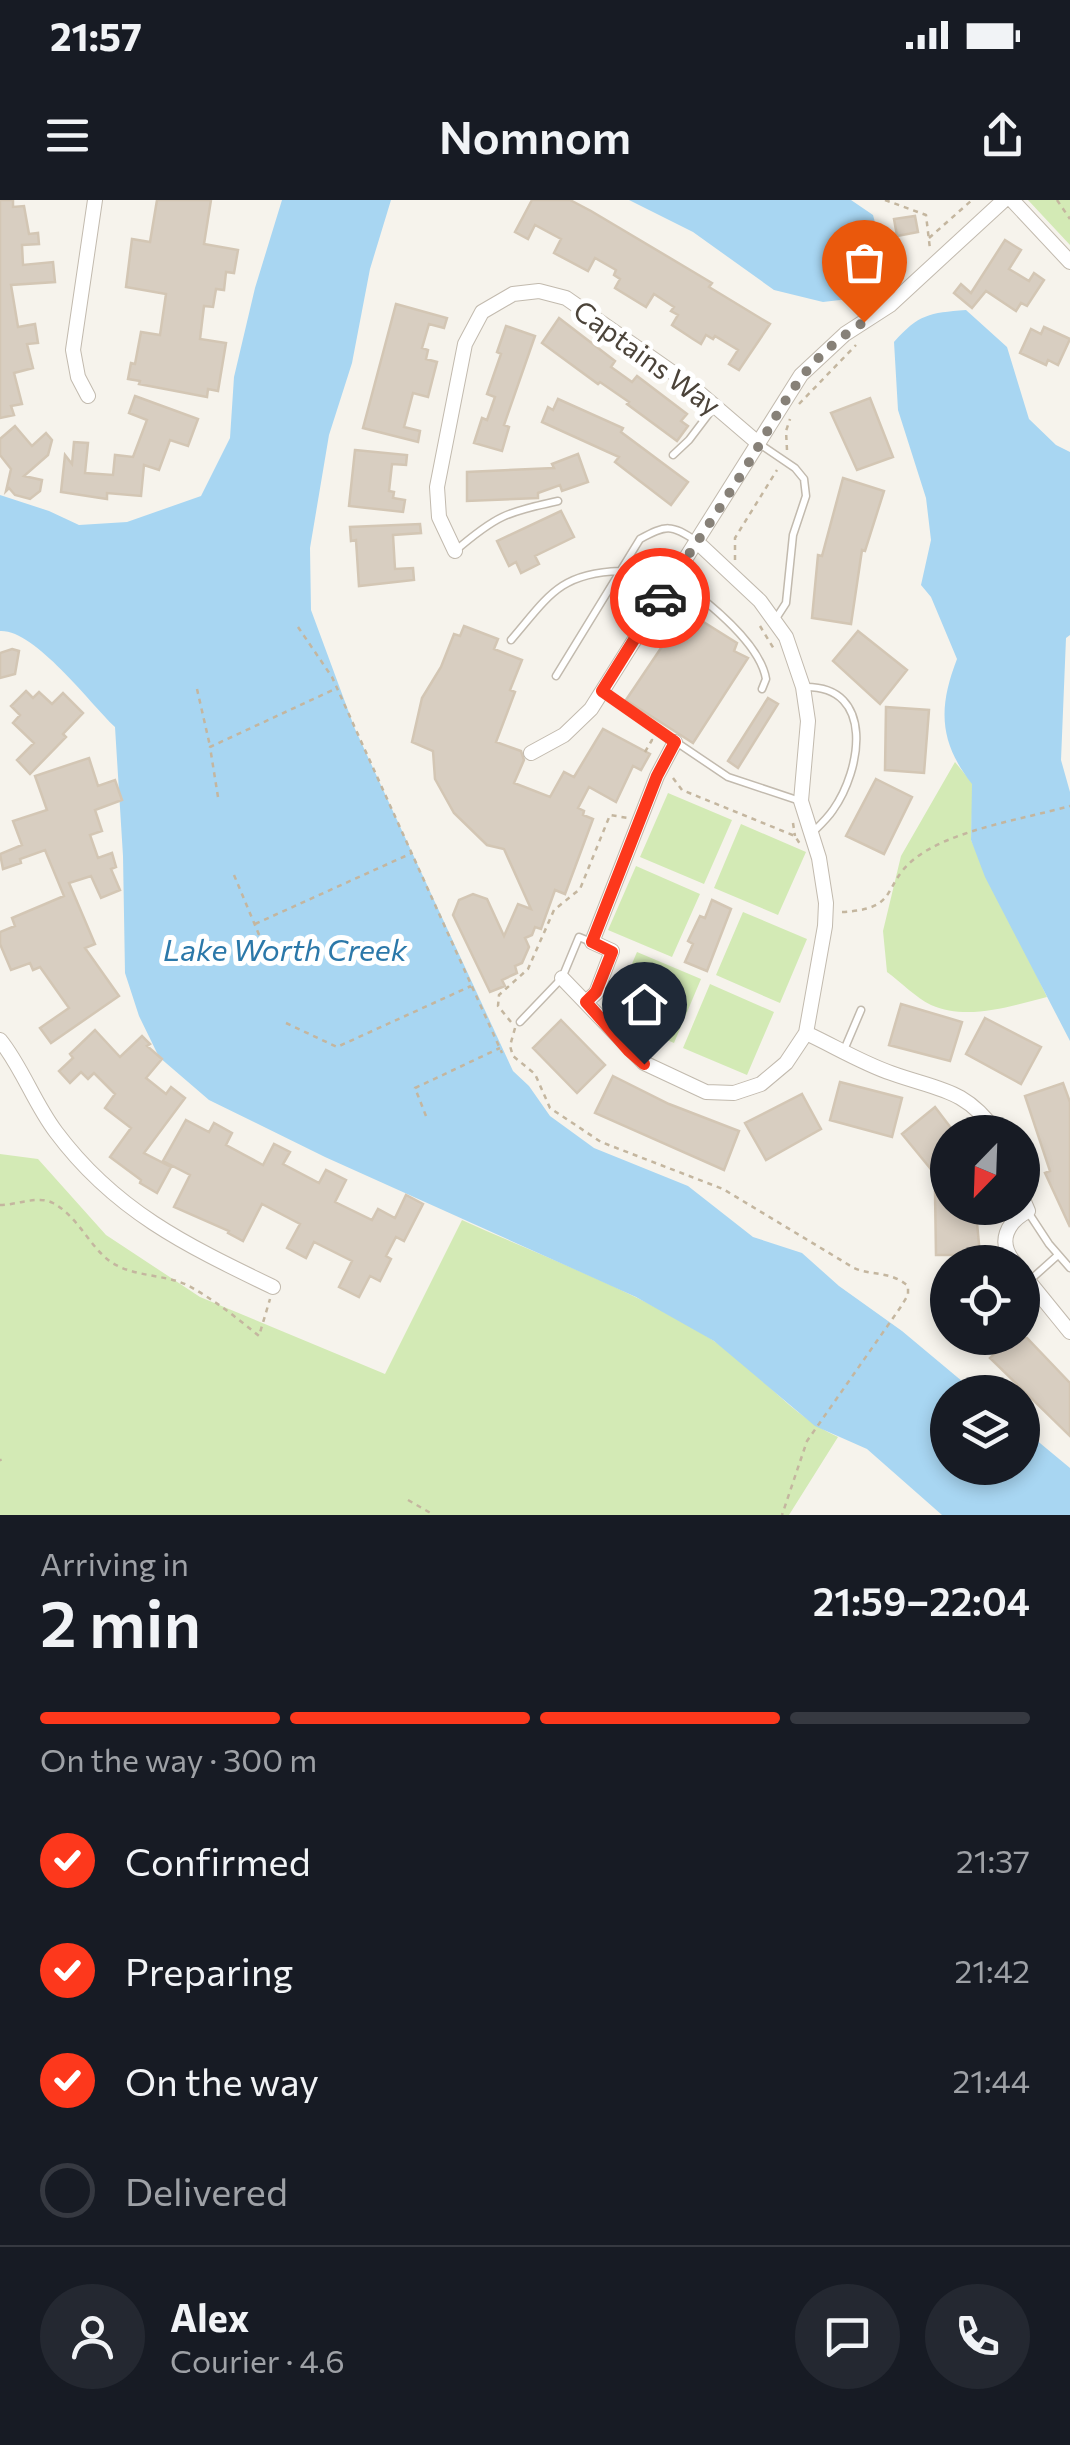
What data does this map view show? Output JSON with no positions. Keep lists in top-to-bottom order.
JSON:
{
  "streets": {
    "street": ["Captains Way"]
  },
  "water": ["Lake Worth Creek"],
  "north": "bottom left",
  "page": {
    "status": "21:57",
    "header": "Nomnom",
    "heading": ["2 min", "Arriving in", "21:59–22:04"],
    "panel": ["Alex", "Courier · 4.6"],
    "bar": "On the way · 300 m",
    "list": [
      ["Confirmed", "21:37"],
      ["Preparing", "21:42"],
      ["On the way", "21:44"],
      "Delivered"
    ]
  }
}
